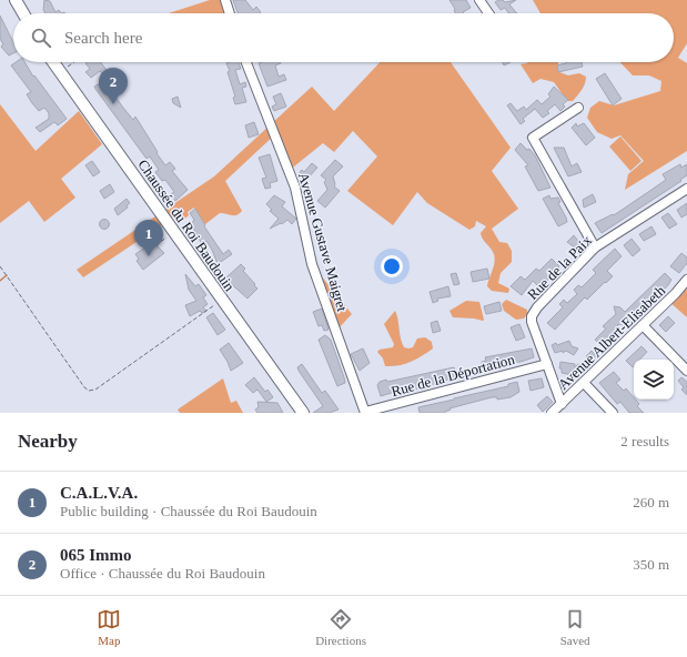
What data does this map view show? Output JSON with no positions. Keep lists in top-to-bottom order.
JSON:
{
  "streets": {
    "main road": ["Chaussée du Roi Baudouin"],
    "street": [
      "Avenue Gustave Maigret",
      "Rue de la Paix",
      "Avenue Albert-Elisabeth",
      "Rue de la Déportation"
    ]
  },
  "crossings": [
    ["Avenue Gustave Maigret", "Rue de la Déportation"],
    ["Rue de la Paix", "Avenue Albert-Elisabeth"],
    ["Rue de la Paix", "Rue de la Déportation"]
  ],
  "page": {
    "search": "Search here",
    "pins": ["2", "1"],
    "heading": ["Nearby", "2 results"],
    "list": [
      {
        "mark": "1",
        "name": "C.A.L.V.A.",
        "note": "Public building · Chaussée du Roi Baudouin",
        "value": "260 m"
      },
      {
        "mark": "2",
        "name": "065 Immo",
        "note": "Office · Chaussée du Roi Baudouin",
        "value": "350 m"
      }
    ],
    "nav": ["Map", "Directions", "Saved"]
  }
}
